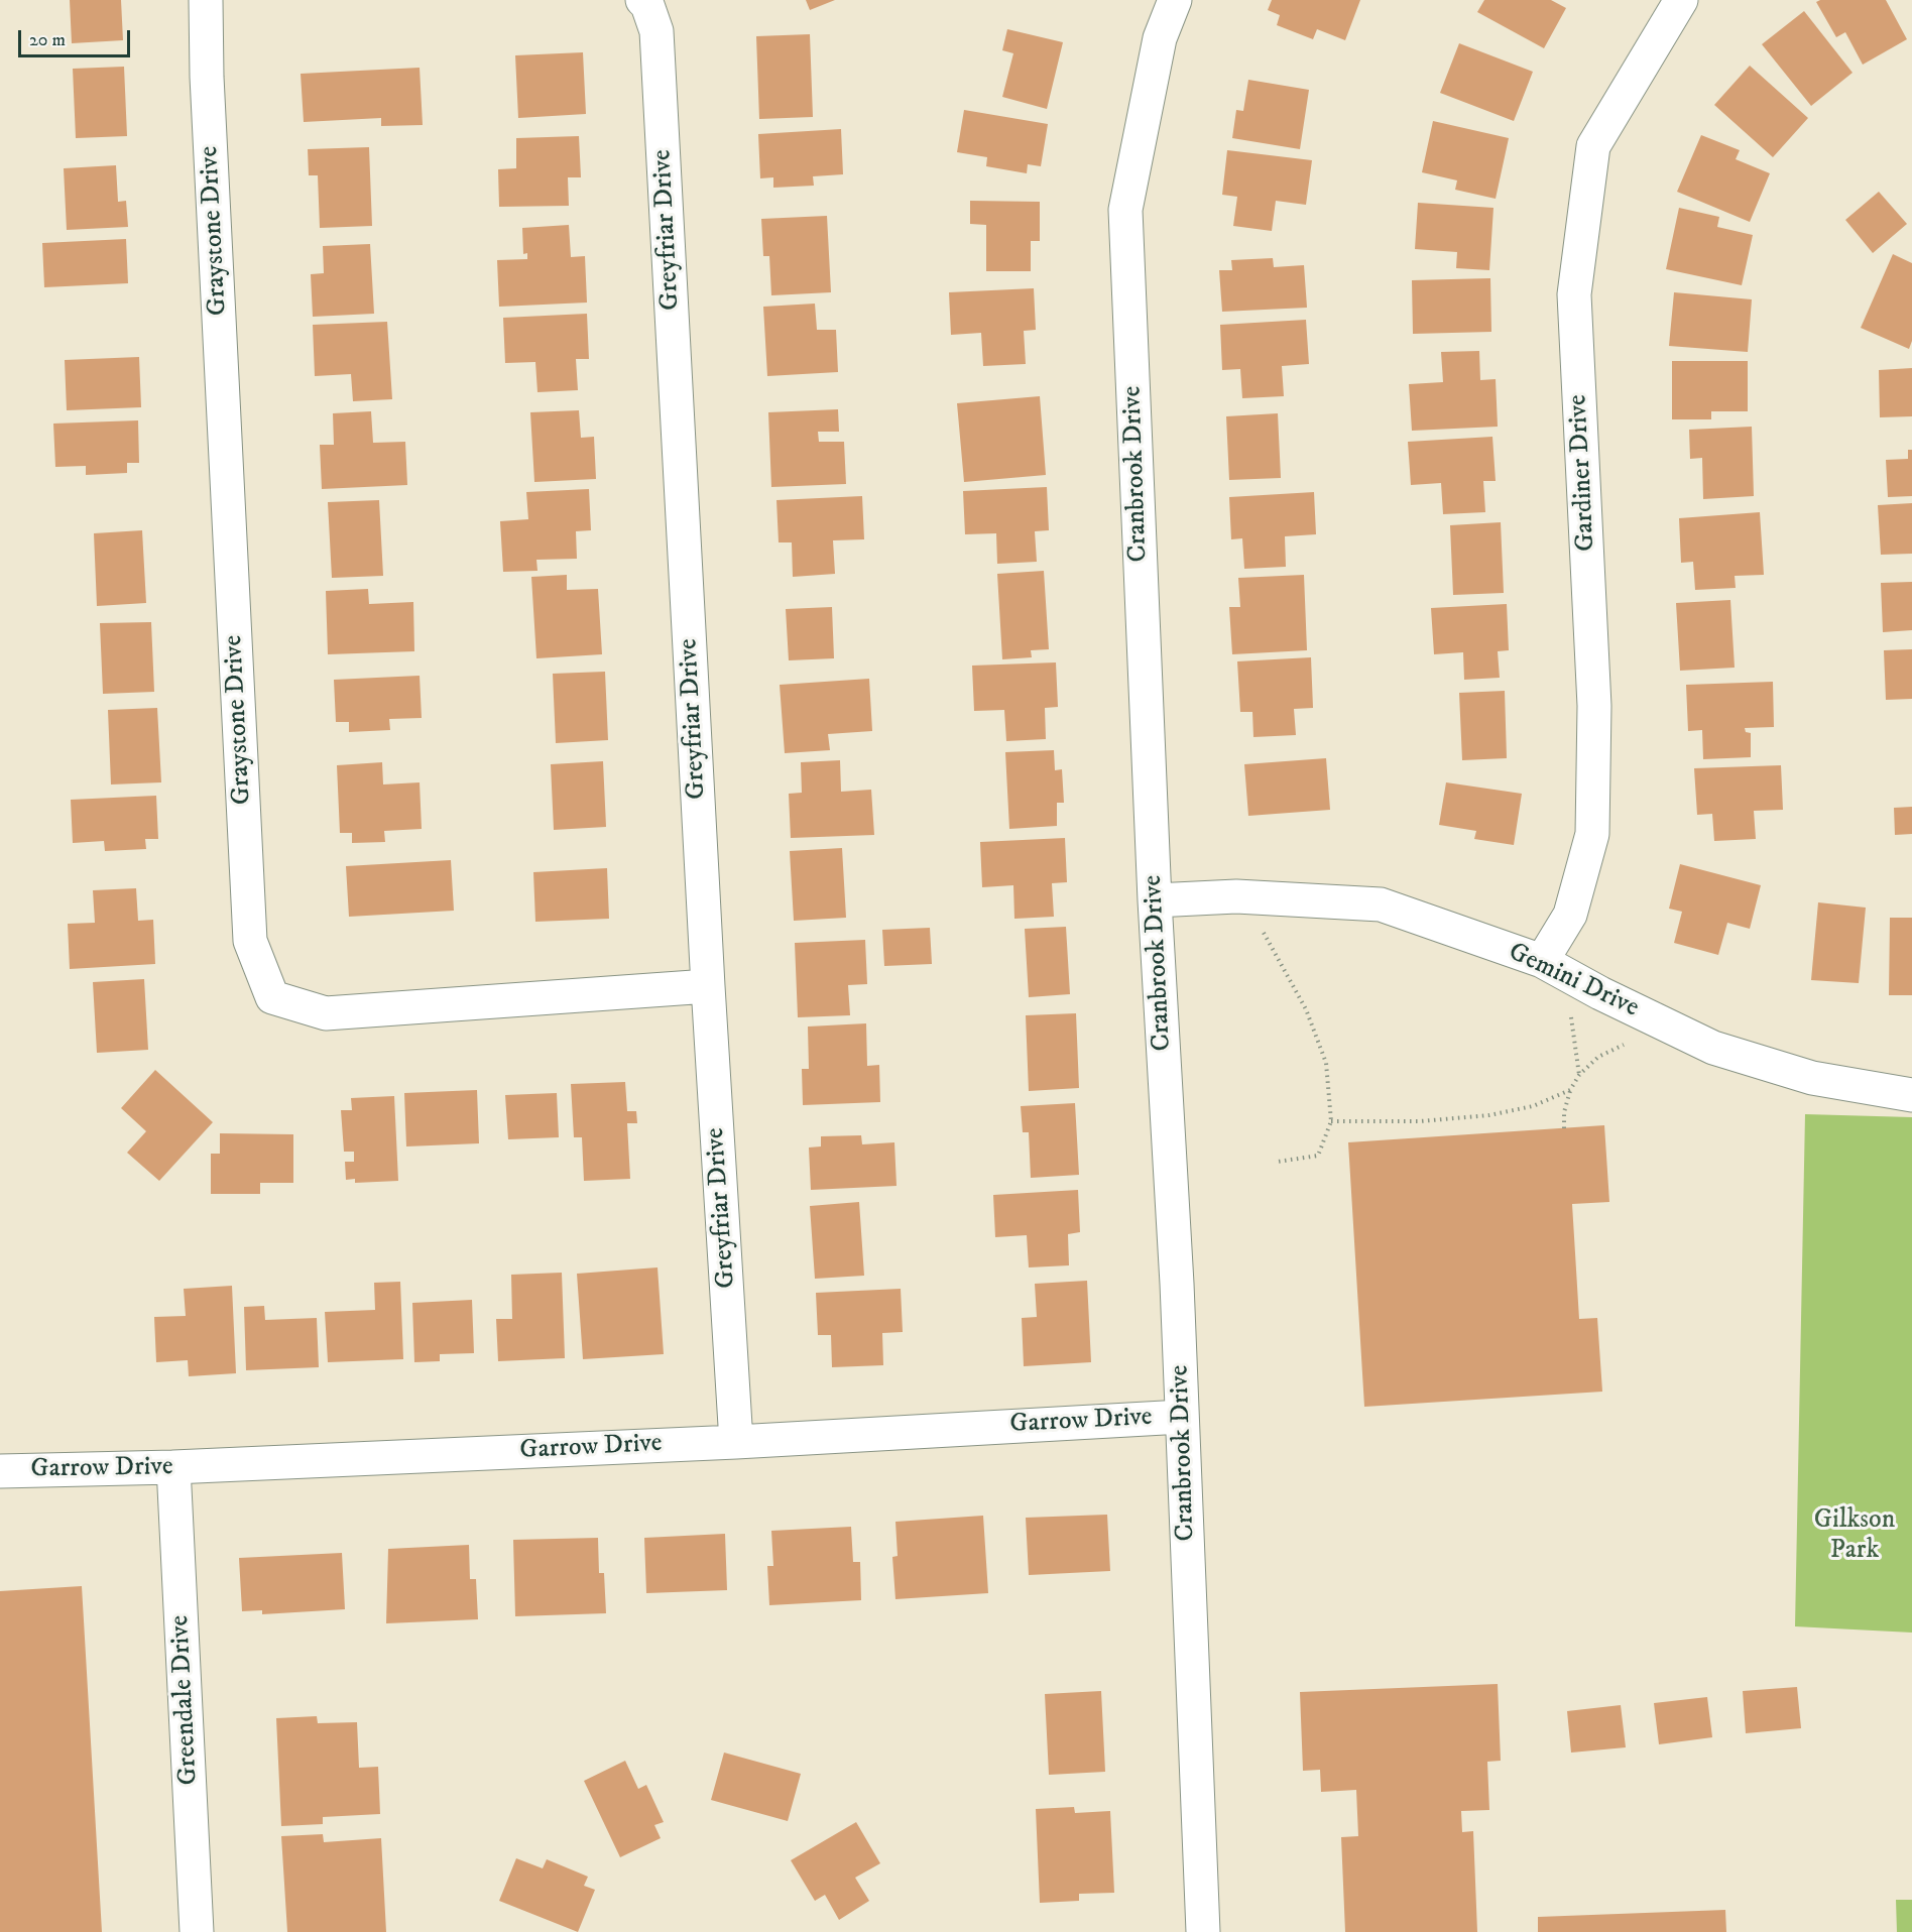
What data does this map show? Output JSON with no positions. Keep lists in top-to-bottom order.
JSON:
{
  "streets": {
    "street": [
      "Greyfriar Drive",
      "Graystone Drive",
      "Gardiner Drive",
      "Cranbrook Drive",
      "Gemini Drive",
      "Garrow Drive",
      "Greendale Drive"
    ]
  },
  "crossings": [
    ["Greyfriar Drive", "Graystone Drive"],
    ["Greyfriar Drive", "Garrow Drive"],
    ["Gardiner Drive", "Gemini Drive"],
    ["Cranbrook Drive", "Gemini Drive"],
    ["Cranbrook Drive", "Garrow Drive"],
    ["Garrow Drive", "Greendale Drive"]
  ],
  "parks": ["Gilkson Park"],
  "scale_bar": "20 m"
}
